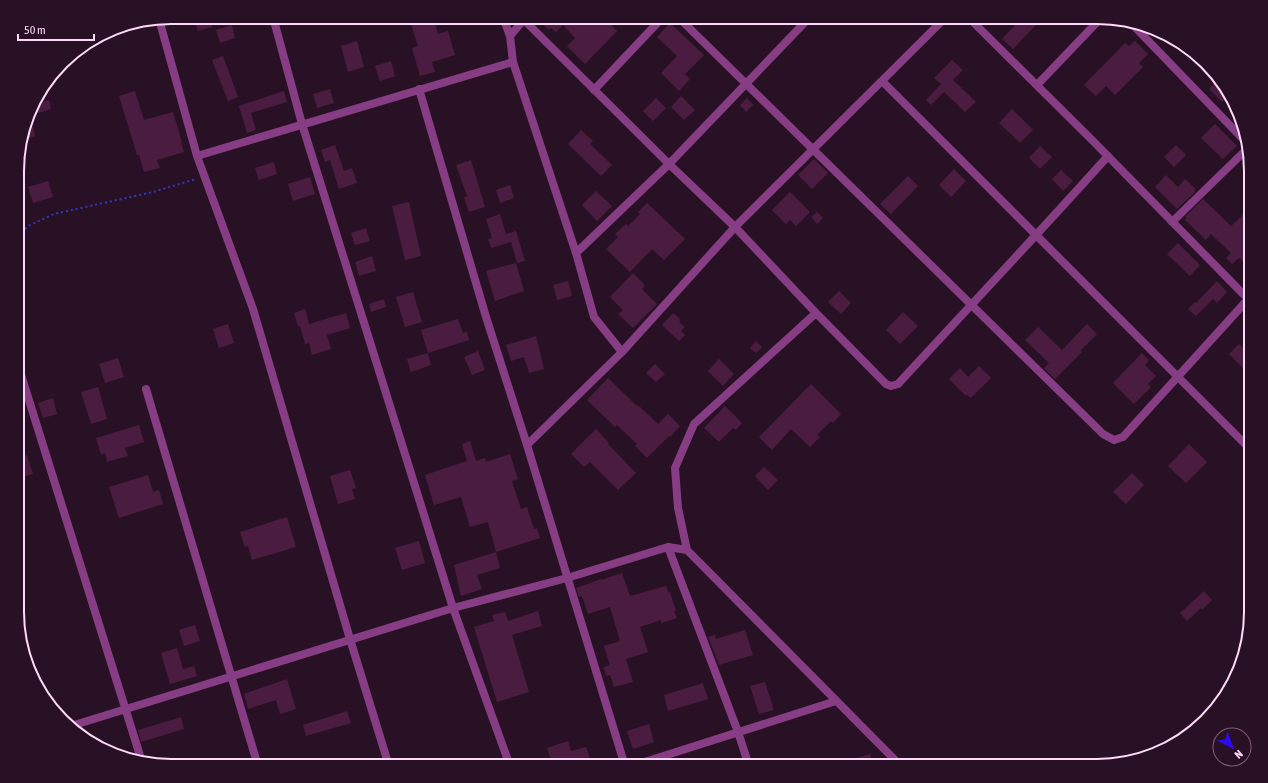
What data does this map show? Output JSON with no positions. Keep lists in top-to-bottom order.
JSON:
{
  "scale_bar": "50 m",
  "north": "bottom right"
}
